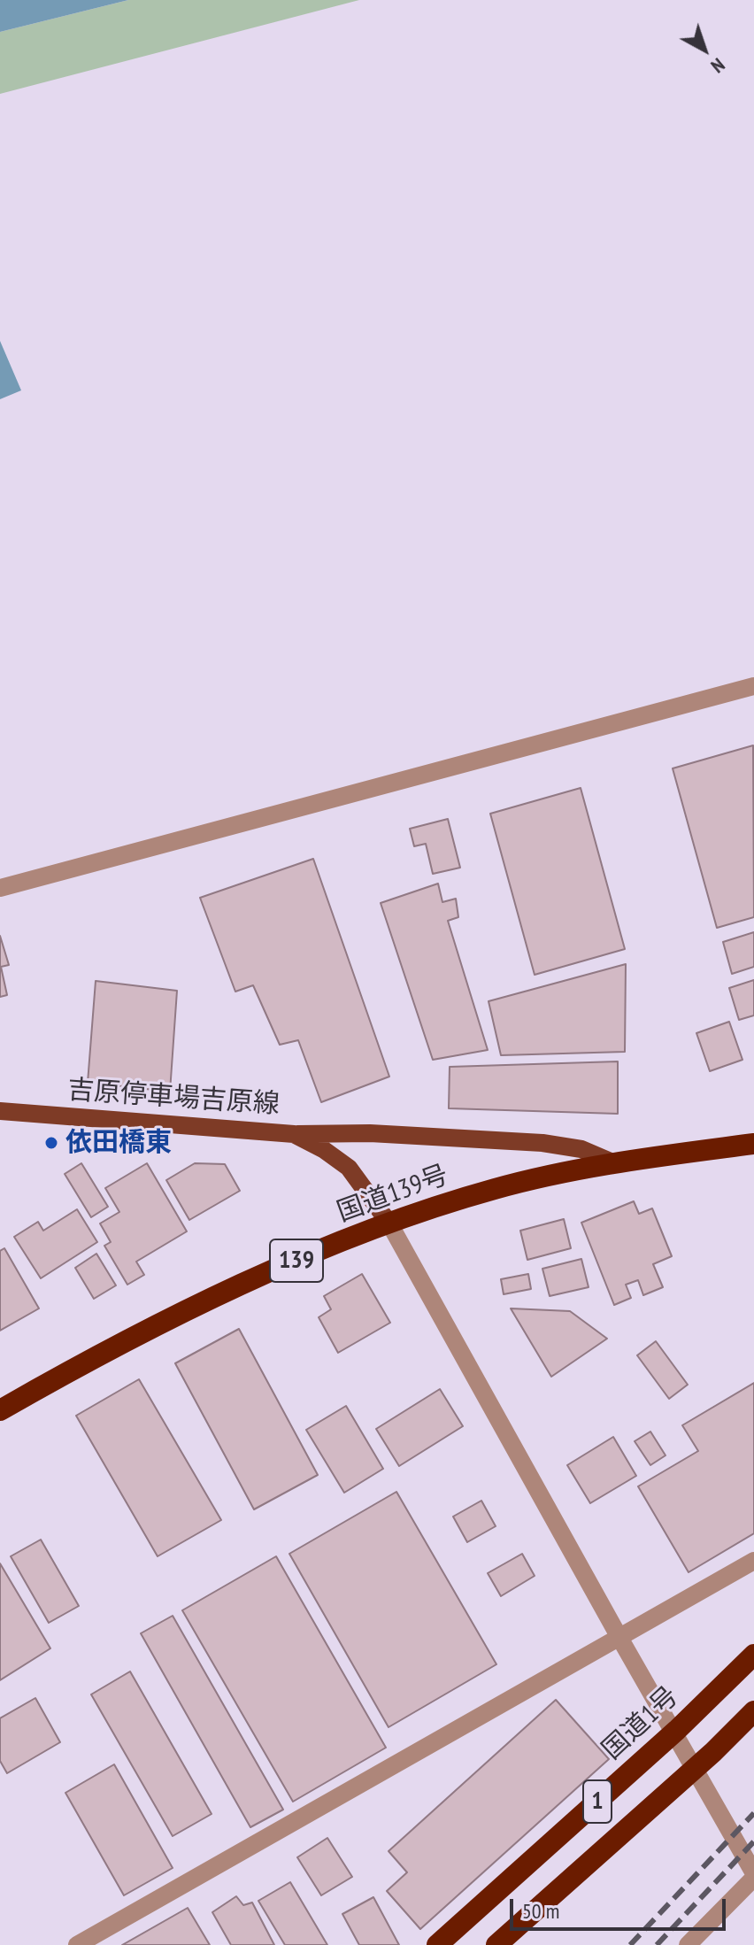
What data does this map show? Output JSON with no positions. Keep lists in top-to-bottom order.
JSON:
{
  "streets": {
    "highway": [
      "国道139号",
      "139",
      "国道1号",
      "1"
    ],
    "main road": ["吉原停車場吉原線"]
  },
  "crossings": [
    ["吉原停車場吉原線", "国道139号"]
  ],
  "places": ["依田橋東"],
  "scale_bar": "50 m",
  "north": "bottom right"
}
